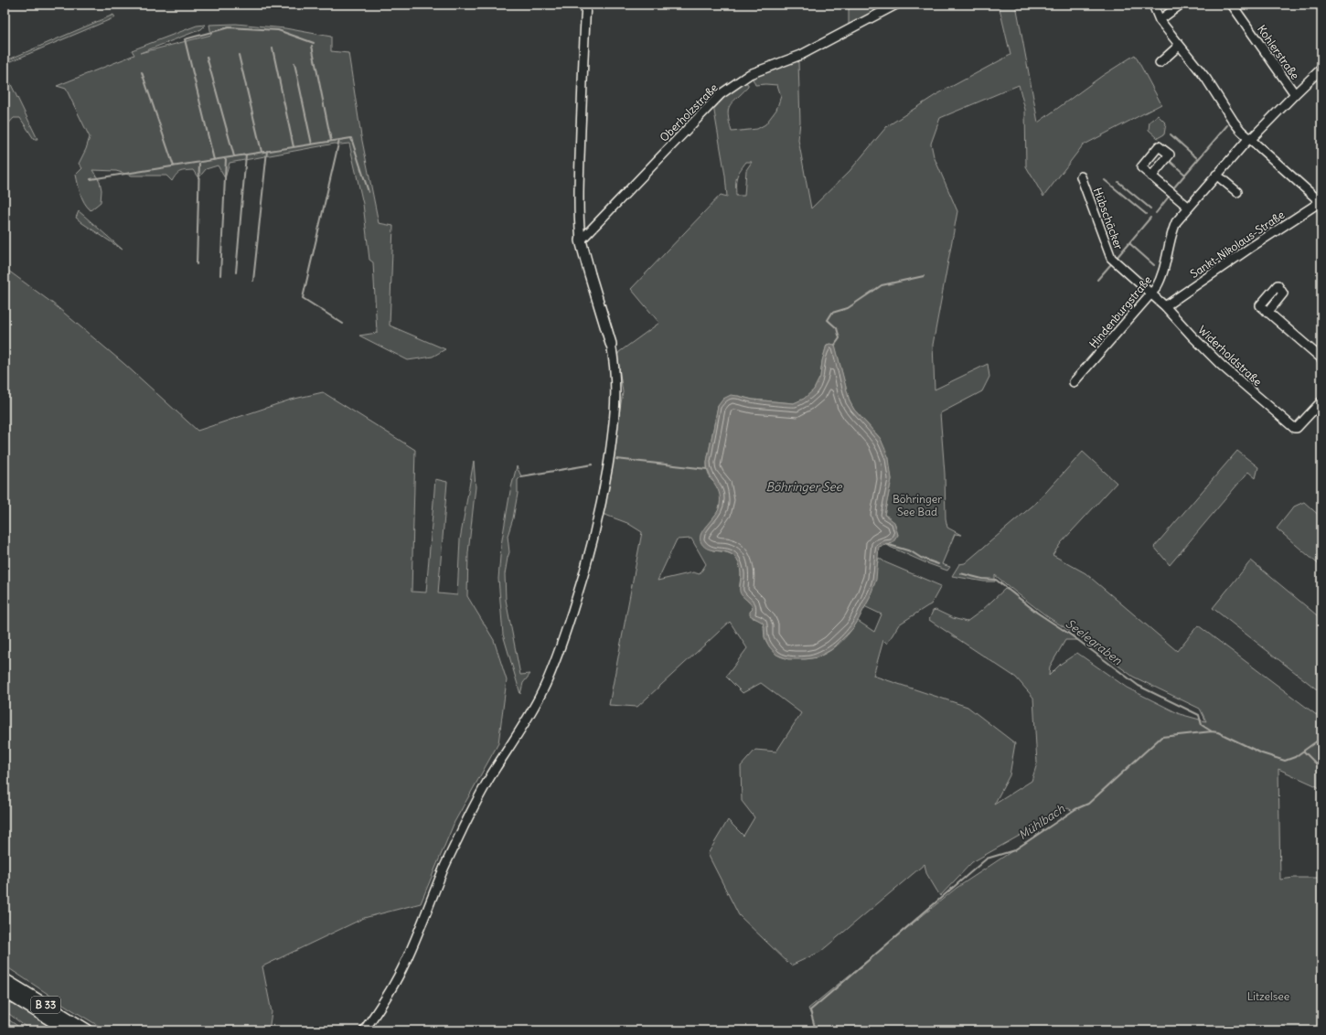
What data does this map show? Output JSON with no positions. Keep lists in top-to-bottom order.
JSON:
{
  "streets": {
    "highway": ["B 33"],
    "street": [
      "Kohlerstraße",
      "Oberholzstraße",
      "Hübschäcker",
      "Sankt-Nikolaus-Straße",
      "Hindenburgstraße",
      "Widerholdstraße"
    ]
  },
  "crossings": [
    ["Kohlerstraße", "Hindenburgstraße"],
    ["Hübschäcker", "Hindenburgstraße"],
    ["Hübschäcker", "Widerholdstraße"],
    ["Sankt-Nikolaus-Straße", "Widerholdstraße"],
    ["Hindenburgstraße", "Widerholdstraße"]
  ],
  "water": ["Böhringer See", "Seelegraben", "Mühlbach"],
  "parks": ["Böhringer See Bad", "Litzelsee"]
}
